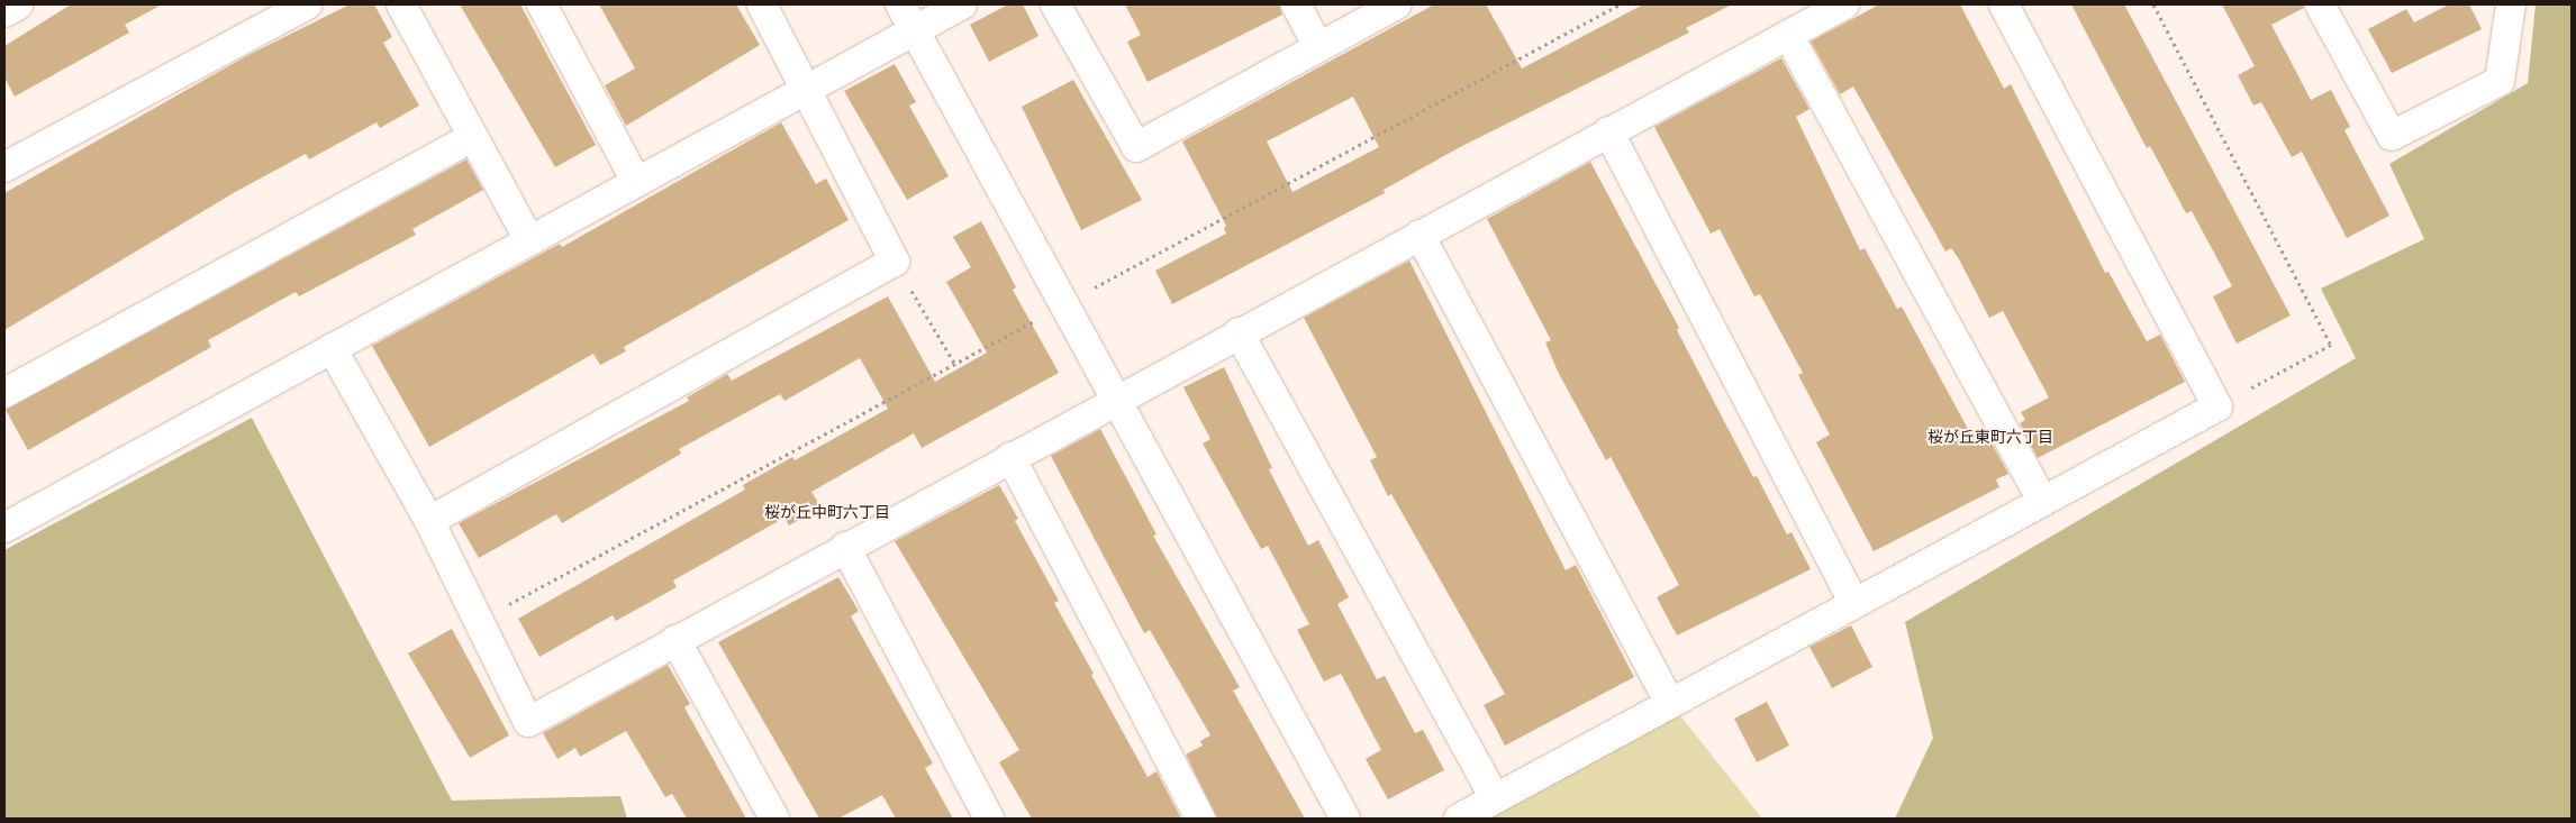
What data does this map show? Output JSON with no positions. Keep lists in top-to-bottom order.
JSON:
{
  "districts": ["桜が丘東町六丁目", "桜が丘中町六丁目"]
}
